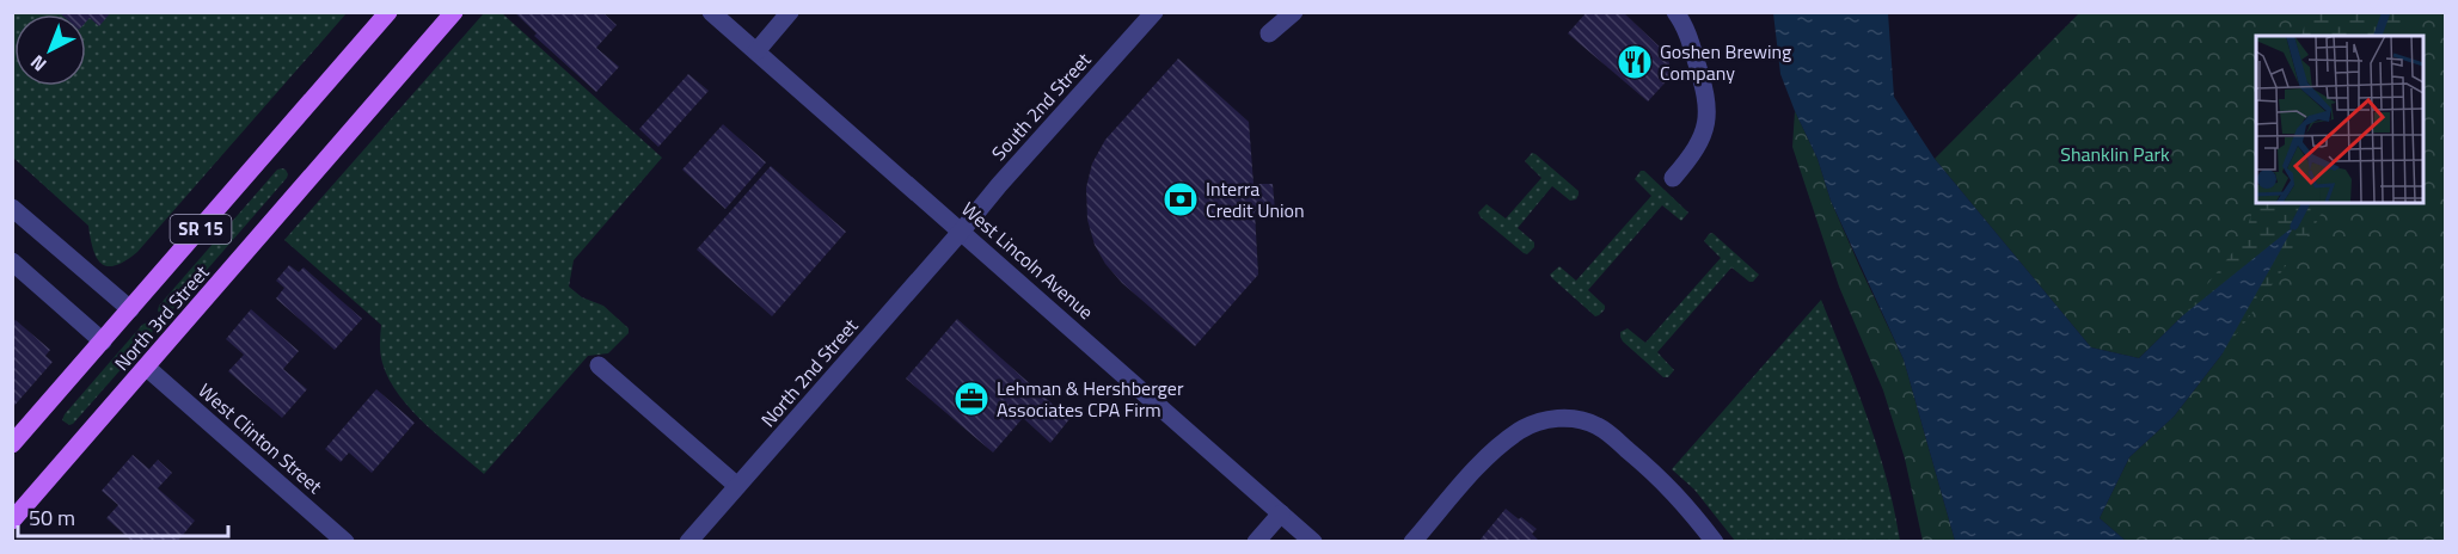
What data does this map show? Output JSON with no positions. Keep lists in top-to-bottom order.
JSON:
{
  "streets": {
    "main road": ["SR 15", "North 3rd Street"],
    "street": [
      "South 2nd Street",
      "West Lincoln Avenue",
      "North 2nd Street",
      "West Clinton Street"
    ]
  },
  "crossings": [
    ["South 2nd Street", "West Lincoln Avenue"],
    ["South 2nd Street", "North 2nd Street"],
    ["West Lincoln Avenue", "North 2nd Street"],
    ["North 3rd Street", "West Clinton Street"]
  ],
  "parks": ["Shanklin Park"],
  "places": {
    "restaurant": ["Goshen Brewing Company"],
    "bank": ["Interra Credit Union"],
    "office": ["Lehman & Hershberger Associates CPA Firm"]
  },
  "scale_bar": "50 m",
  "north": "bottom left"
}
